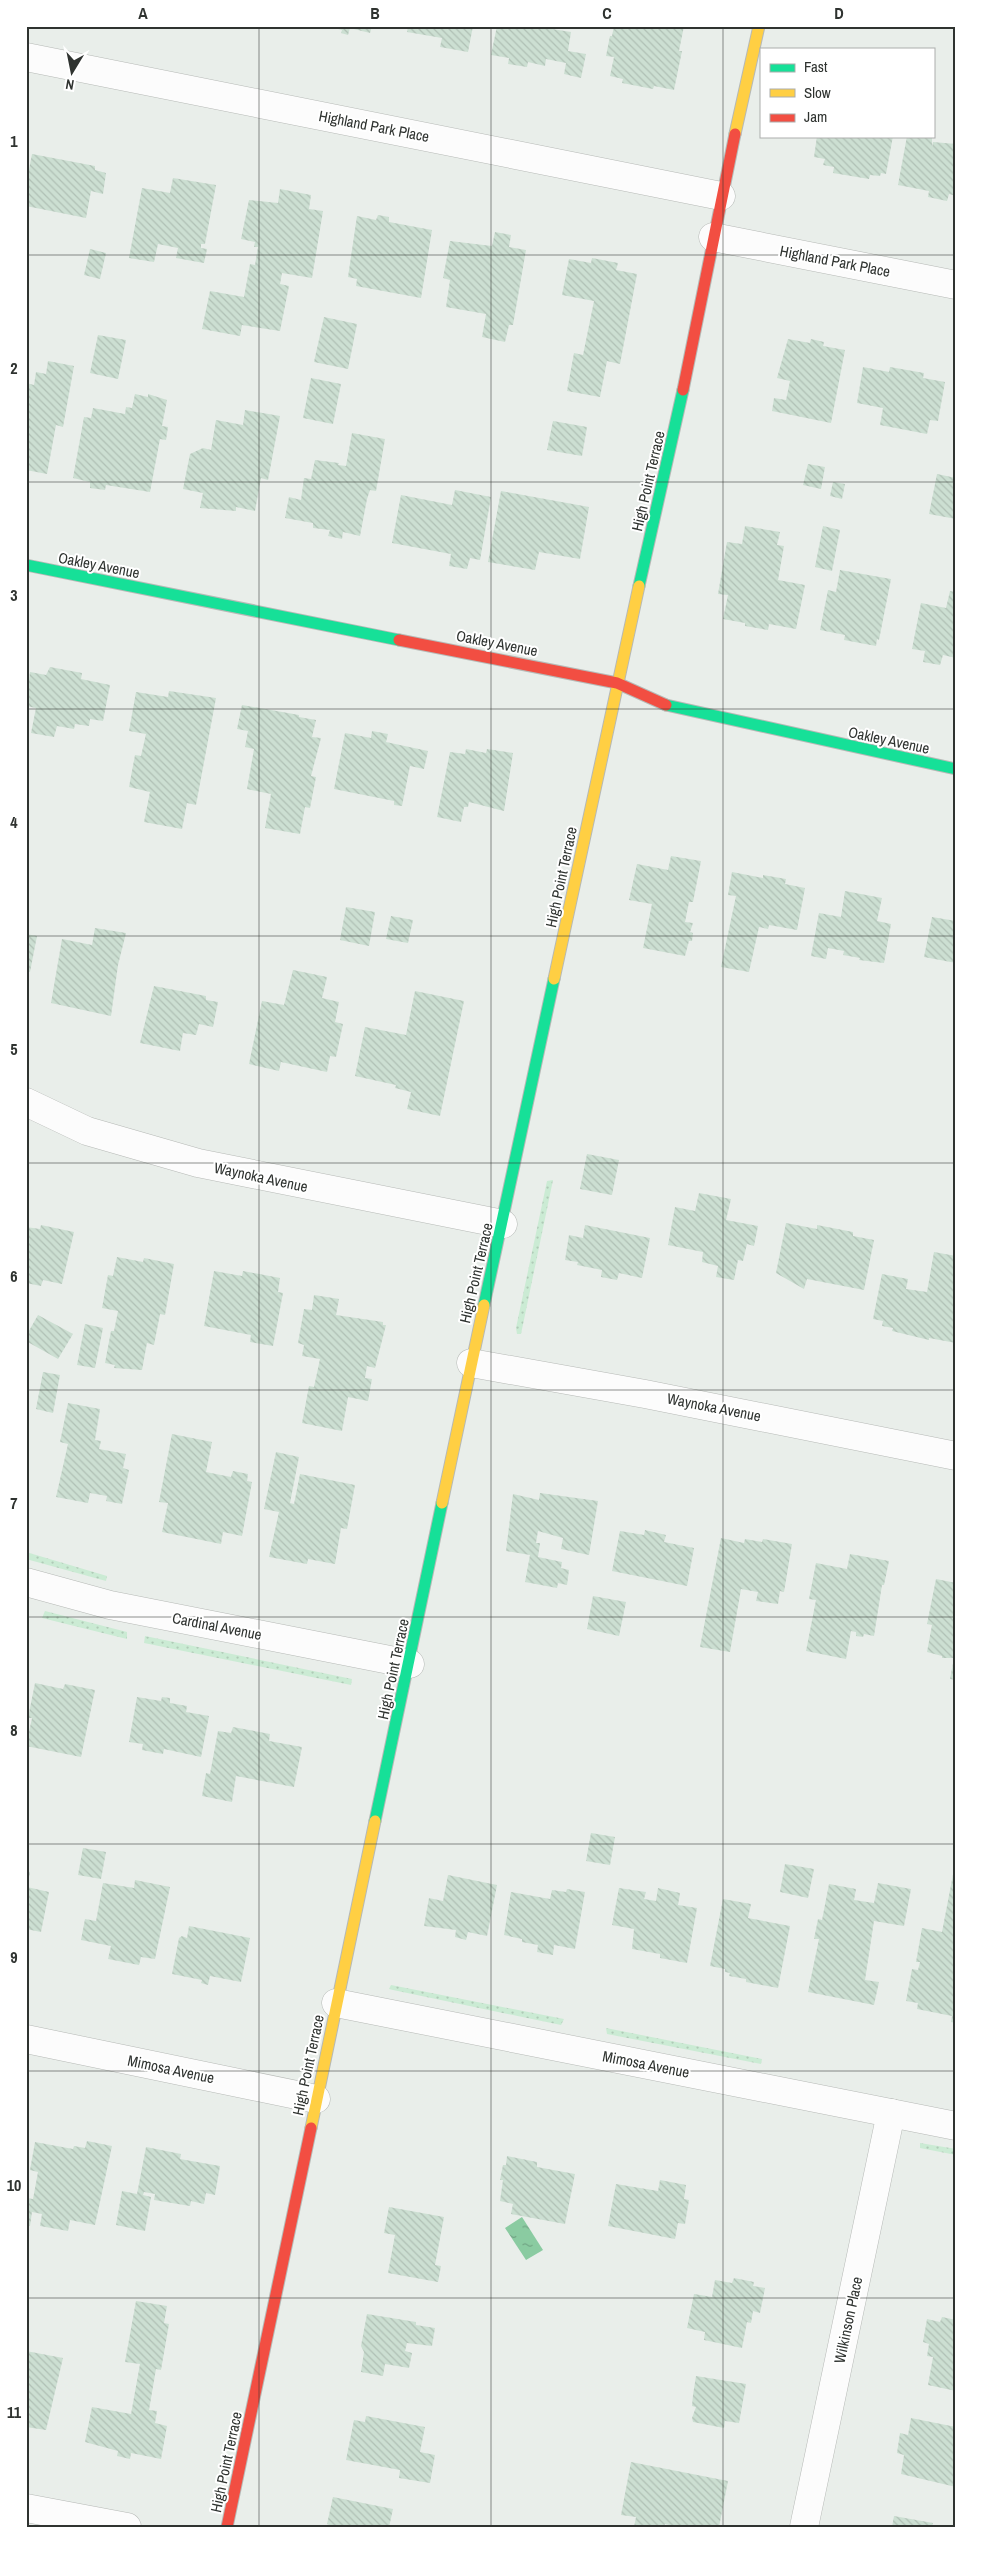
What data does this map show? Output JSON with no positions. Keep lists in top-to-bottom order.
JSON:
{
  "streets": {
    "street": [
      "Highland Park Place",
      "High Point Terrace",
      "Oakley Avenue",
      "Waynoka Avenue",
      "Cardinal Avenue",
      "Mimosa Avenue",
      "Wilkinson Place"
    ]
  },
  "crossings": [
    ["Highland Park Place", "High Point Terrace"],
    ["High Point Terrace", "Oakley Avenue"],
    ["High Point Terrace", "Waynoka Avenue"],
    ["High Point Terrace", "Cardinal Avenue"],
    ["High Point Terrace", "Mimosa Avenue"],
    ["Mimosa Avenue", "Wilkinson Place"]
  ],
  "legend": ["Fast", "Slow", "Jam"],
  "north": "bottom",
  "grid": {
    "columns": [
      "A",
      "B",
      "C",
      "D"
    ],
    "rows": [
      "1",
      "2",
      "3",
      "4",
      "5",
      "6",
      "7",
      "8",
      "9",
      "10",
      "11"
    ]
  }
}
